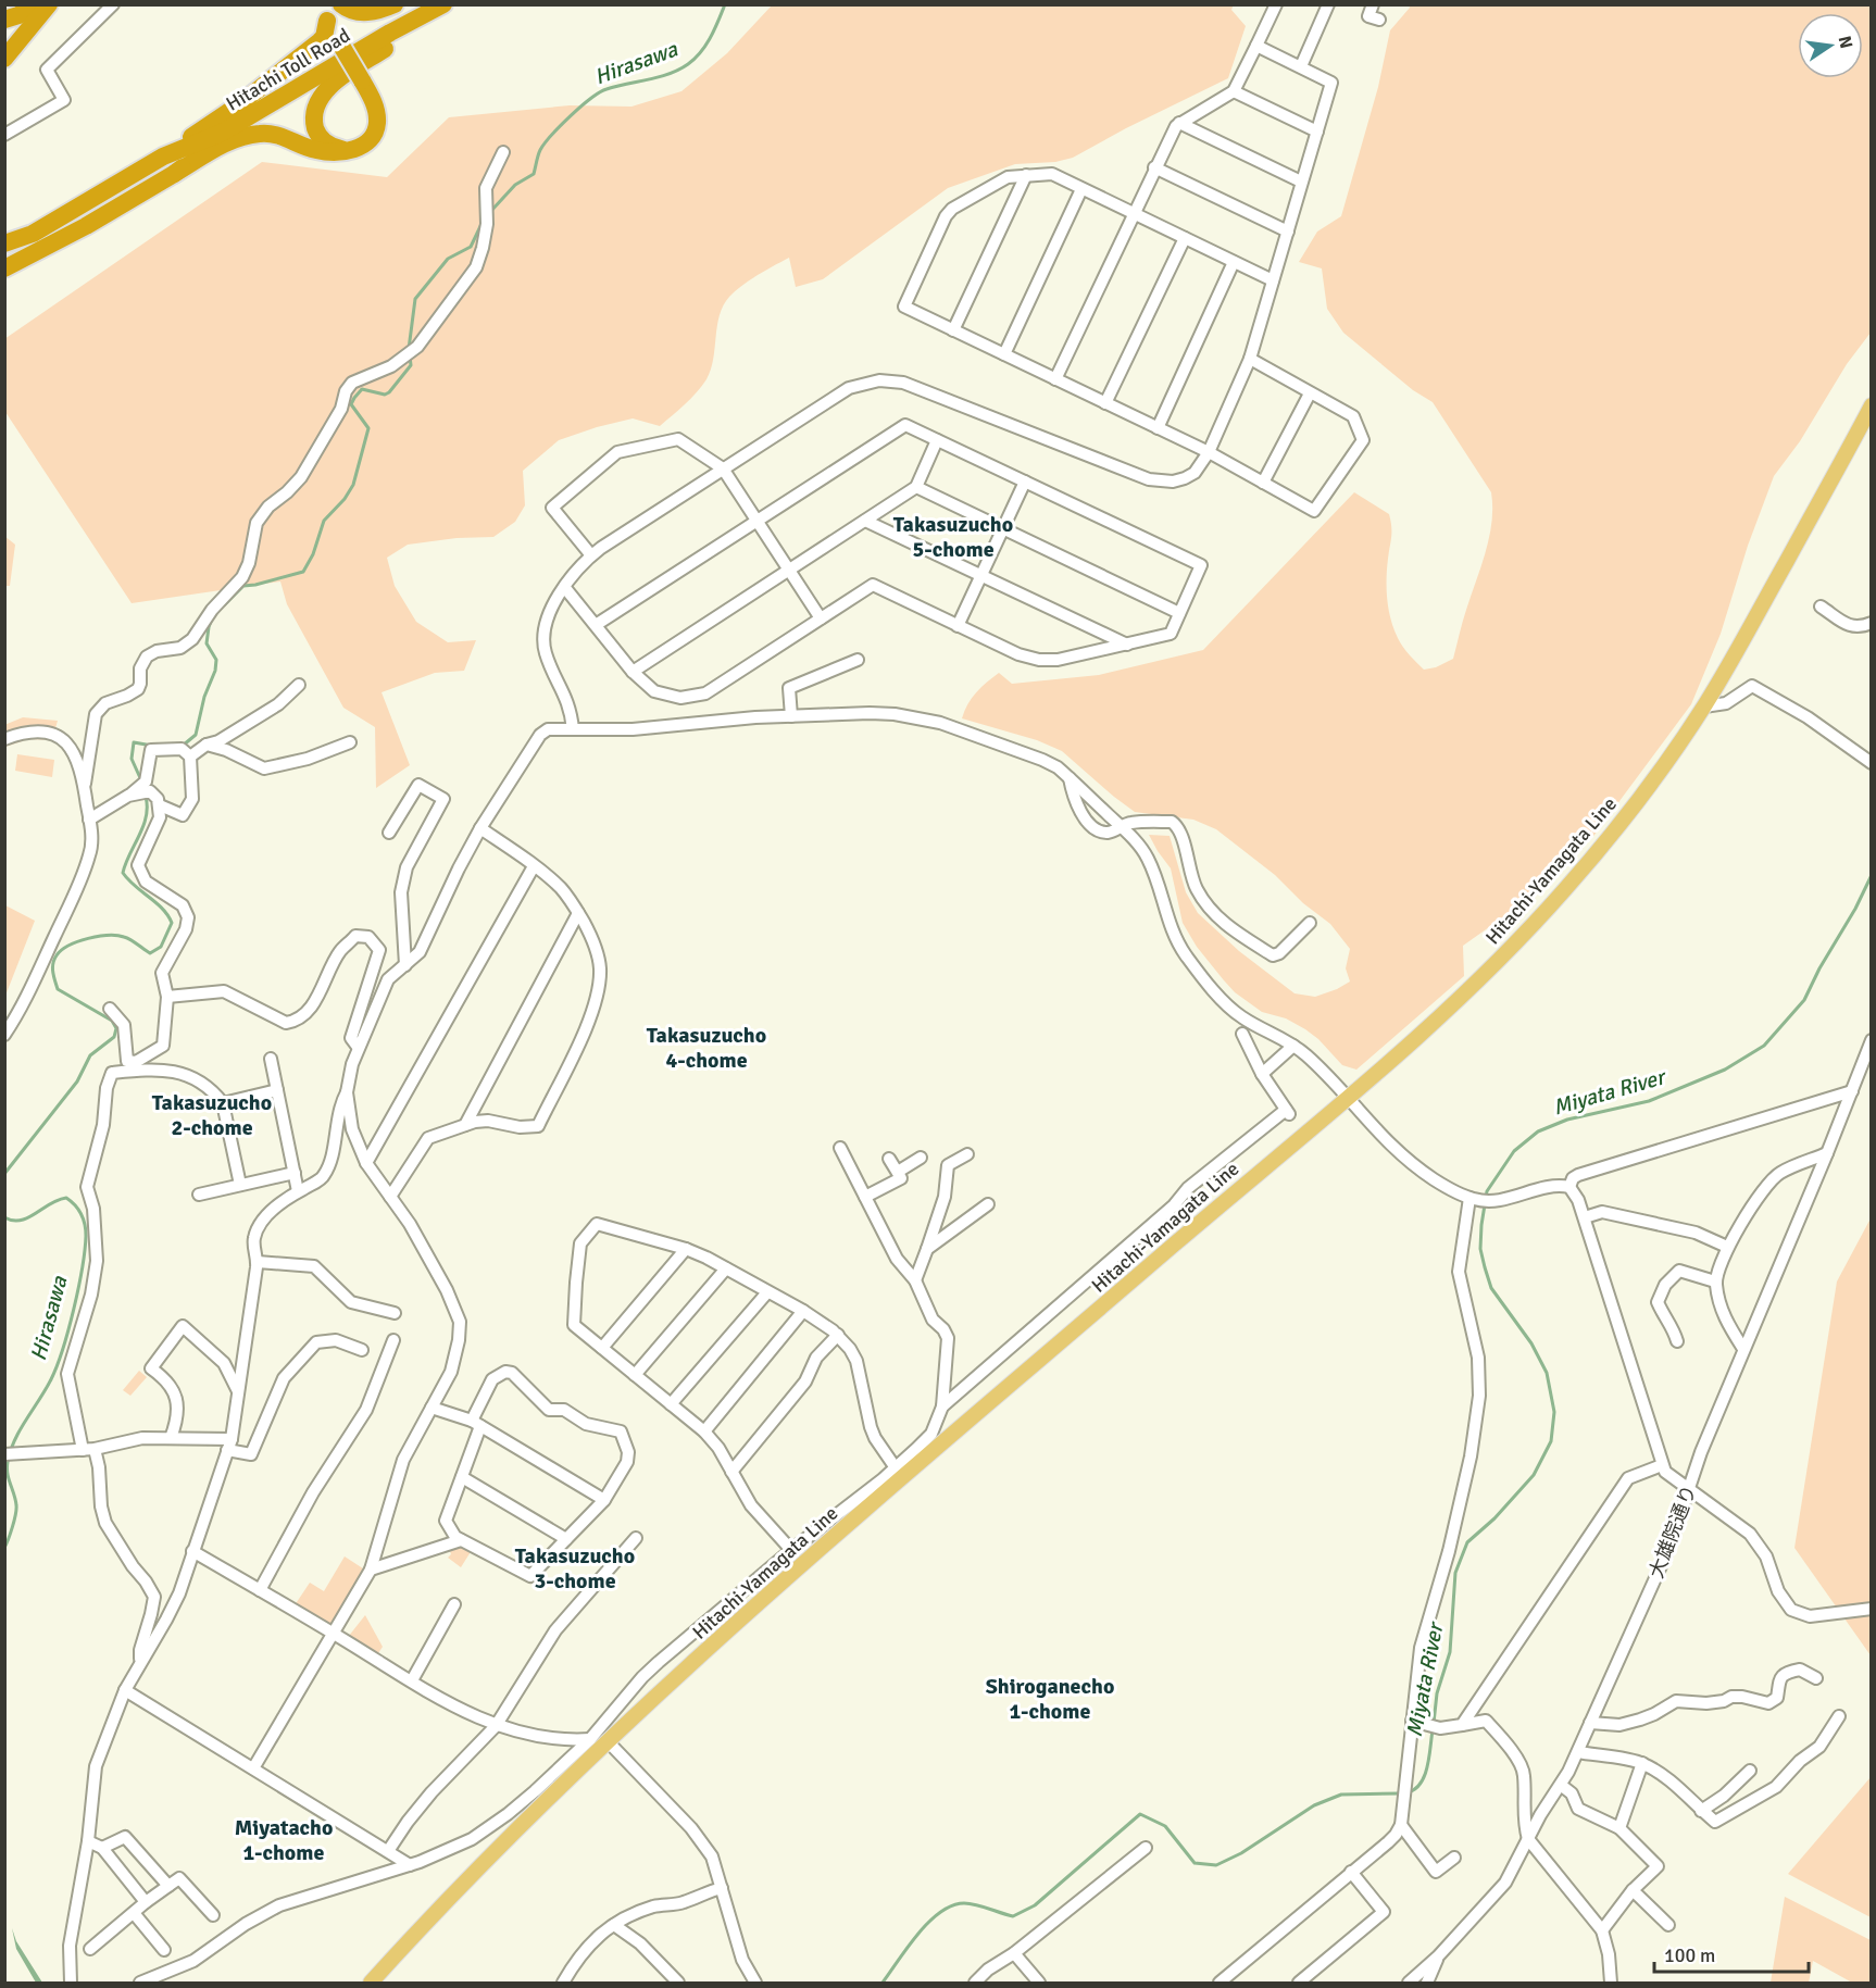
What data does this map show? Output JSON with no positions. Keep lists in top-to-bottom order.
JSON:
{
  "streets": {
    "highway": ["Hitachi Toll Road"],
    "main road": ["Hitachi-Yamagata Line"],
    "street": ["大雄院通り"]
  },
  "districts": [
    "Takasuzucho 5-chome",
    "Takasuzucho 4-chome",
    "Takasuzucho 2-chome",
    "Takasuzucho 3-chome",
    "Shiroganecho 1-chome",
    "Miyatacho 1-chome"
  ],
  "water": ["Hirasawa", "Miyata River"],
  "scale_bar": "100 m",
  "north": "right"
}
